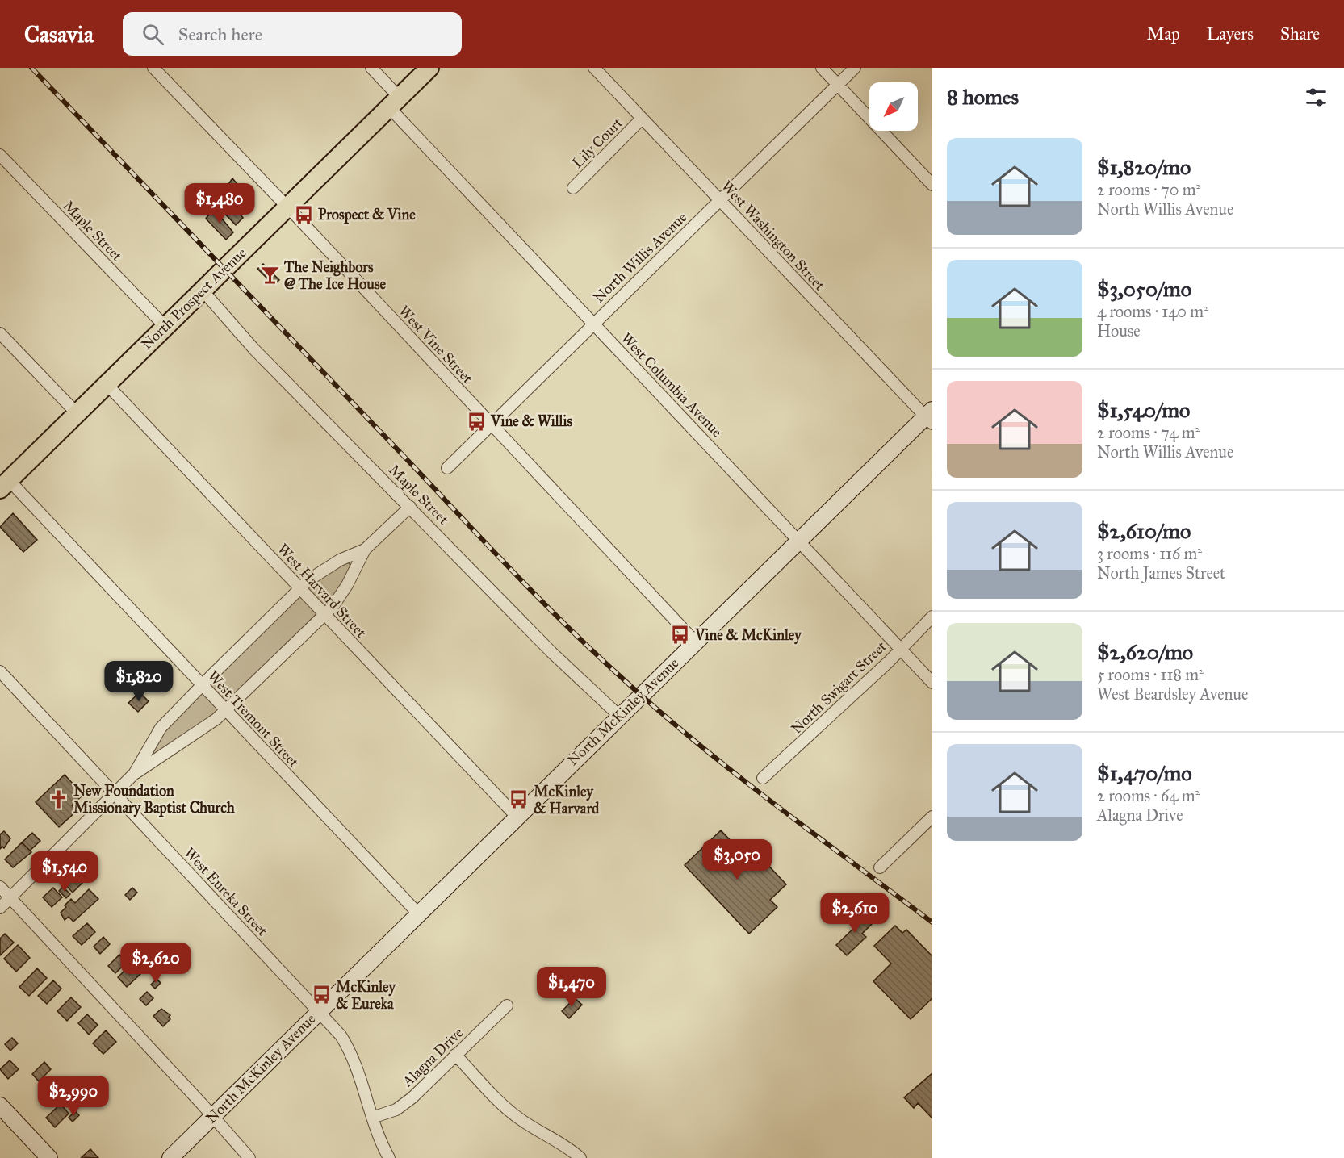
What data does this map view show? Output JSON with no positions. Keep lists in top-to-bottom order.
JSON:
{
  "streets": {
    "main road": ["North Prospect Avenue"],
    "street": [
      "Lily Court",
      "Maple Street",
      "West Washington Street",
      "North Willis Avenue",
      "West Vine Street",
      "West Columbia Avenue",
      "West Harvard Street",
      "North Swigart Street",
      "North McKinley Avenue",
      "West Tremont Street",
      "West Eureka Street",
      "Alagna Drive"
    ]
  },
  "crossings": [
    ["Lily Court", "West Washington Street"],
    ["Maple Street", "North Prospect Avenue"],
    ["Maple Street", "North McKinley Avenue"],
    ["West Washington Street", "North Willis Avenue"],
    ["West Washington Street", "North McKinley Avenue"],
    ["North Willis Avenue", "West Vine Street"],
    ["North Willis Avenue", "West Columbia Avenue"],
    ["North Prospect Avenue", "West Vine Street"],
    ["North Prospect Avenue", "West Columbia Avenue"],
    ["North Prospect Avenue", "West Harvard Street"],
    ["North Prospect Avenue", "West Tremont Street"],
    ["West Vine Street", "North McKinley Avenue"],
    ["West Columbia Avenue", "North Swigart Street"],
    ["West Columbia Avenue", "North McKinley Avenue"],
    ["West Harvard Street", "North McKinley Avenue"],
    ["North McKinley Avenue", "West Tremont Street"],
    ["North McKinley Avenue", "West Eureka Street"],
    ["West Eureka Street", "Alagna Drive"]
  ],
  "places": {
    "bus stop": [
      "Prospect & Vine",
      "Vine & Willis",
      "Vine & McKinley",
      "McKinley & Harvard",
      "McKinley & Eureka"
    ],
    "bar": ["The Neighbors @ The Ice House"],
    "church": ["New Foundation Missionary Baptist Church"]
  },
  "north": "bottom left",
  "page": {
    "header": "Casavia",
    "search": "Search here",
    "nav": ["Map", "Layers", "Share"],
    "heading": "8 homes",
    "list": [
      {
        "name": "$1,820/mo",
        "note": "2 rooms · 70 m² · North Willis Avenue"
      },
      {
        "name": "$3,050/mo",
        "note": "4 rooms · 140 m² · House"
      },
      {
        "name": "$1,540/mo",
        "note": "2 rooms · 74 m² · North Willis Avenue"
      },
      {
        "name": "$2,610/mo",
        "note": "3 rooms · 116 m² · North James Street"
      },
      {
        "name": "$2,620/mo",
        "note": "5 rooms · 118 m² · West Beardsley Avenue"
      },
      {
        "name": "$1,470/mo",
        "note": "2 rooms · 64 m² · Alagna Drive"
      }
    ],
    "price": [
      "$1,480",
      "$1,820",
      "$3,050",
      "$1,540",
      "$2,610",
      "$2,620",
      "$1,470",
      "$2,990"
    ]
  }
}
